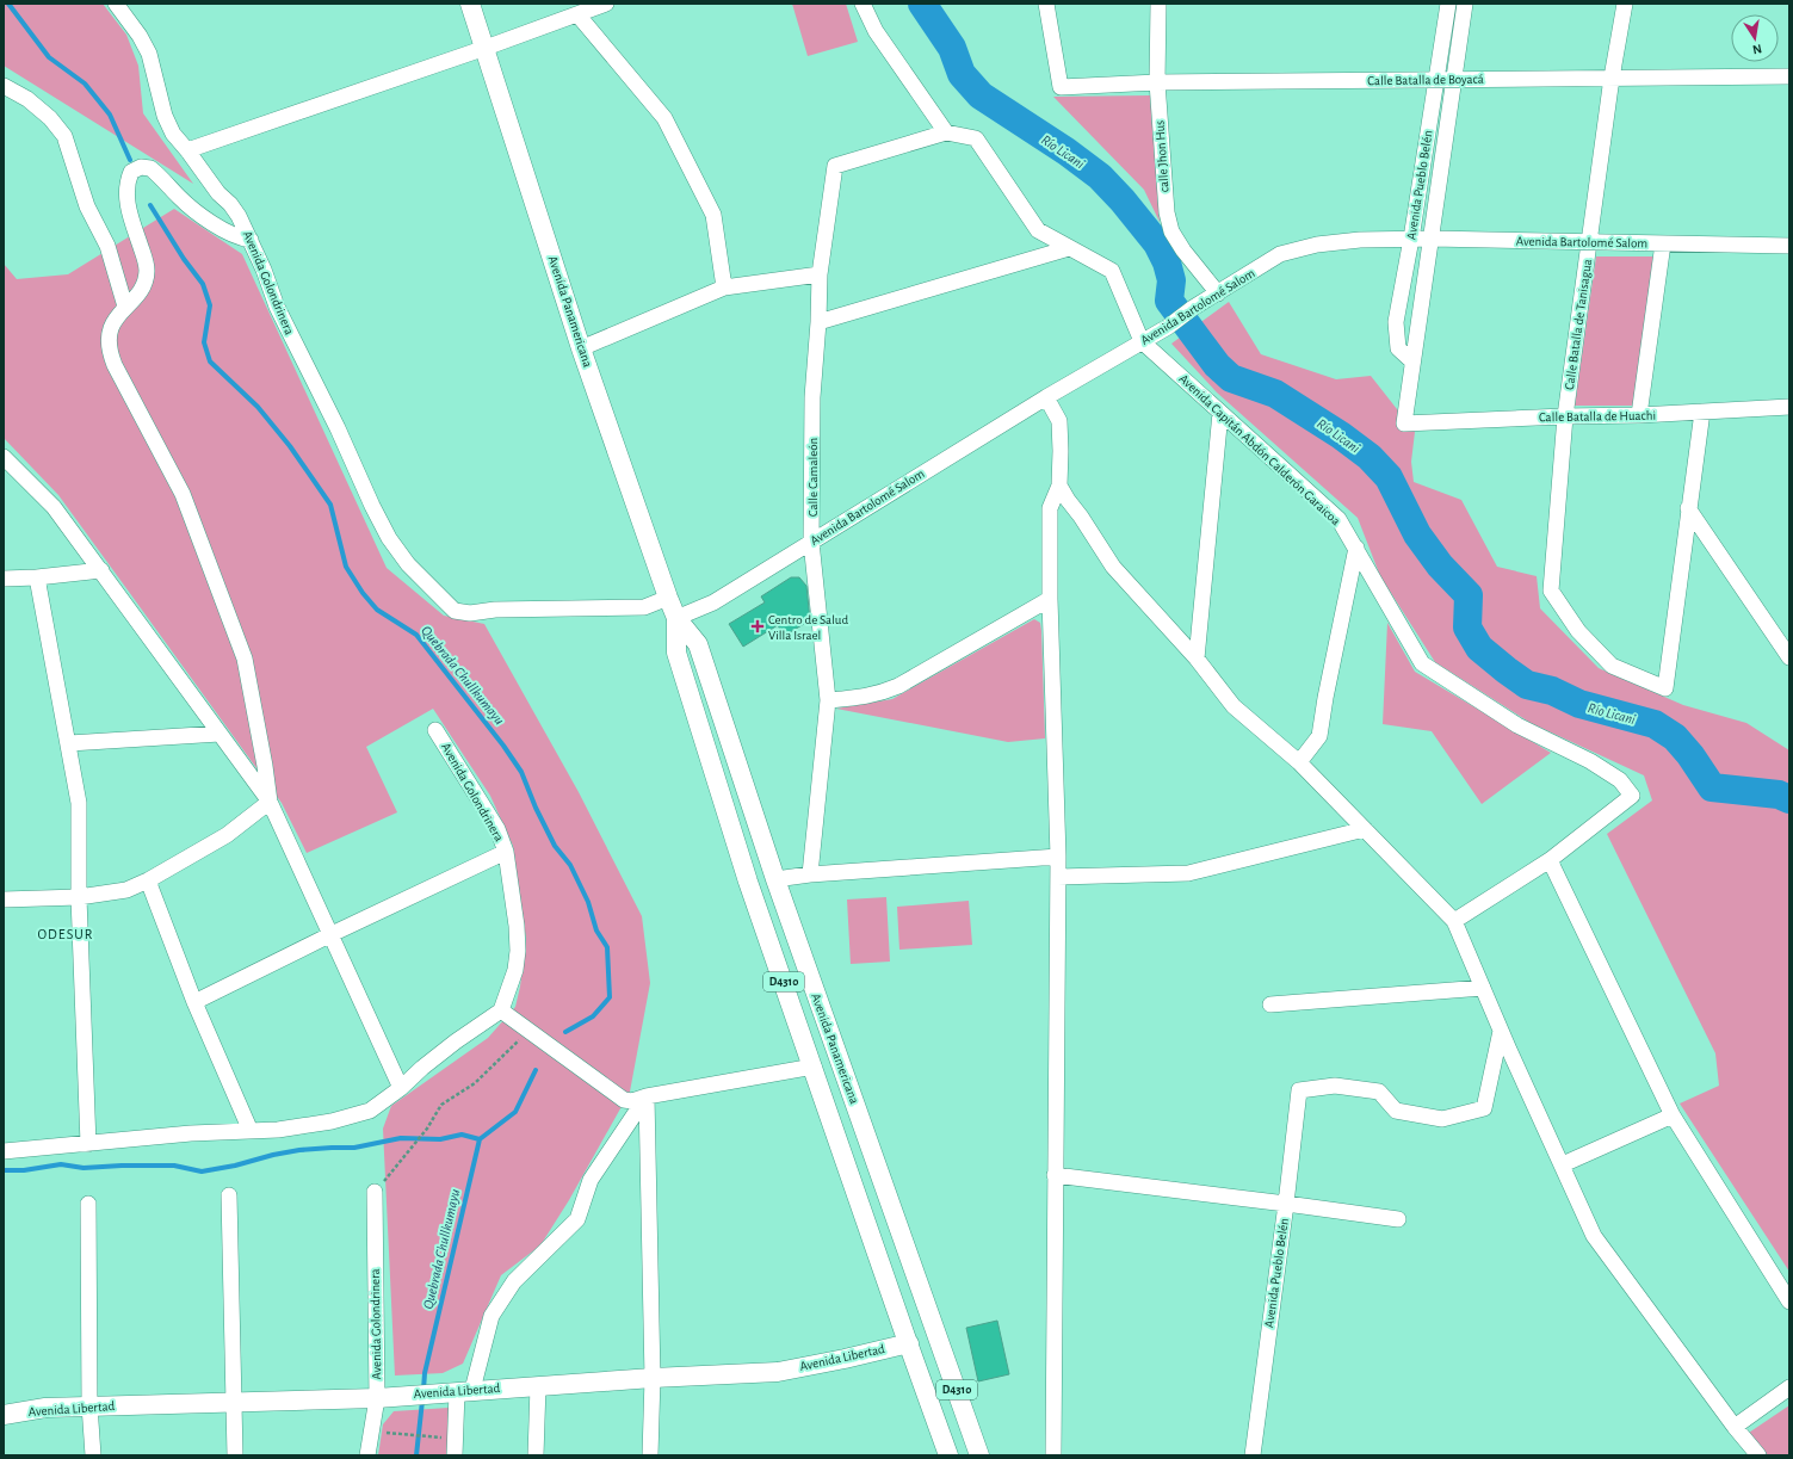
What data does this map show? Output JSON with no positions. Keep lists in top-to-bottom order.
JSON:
{
  "streets": {
    "main road": ["Avenida Panamericana", "D4310", "Avenida Libertad"],
    "street": [
      "Calle Batalla de Boyacá",
      "calle Jhon Hus",
      "Avenida Pueblo Belén",
      "Avenida Bartolomé Salom",
      "Avenida Golondrinera",
      "Calle Batalla de Tanisagua",
      "Calle Batalla de Huachi",
      "Avenida Capitán Abdón Calderón Garaicoa",
      "Calle Camaleón"
    ]
  },
  "crossings": [
    ["Calle Batalla de Boyacá", "calle Jhon Hus"],
    ["Calle Batalla de Boyacá", "Avenida Pueblo Belén"],
    ["Calle Batalla de Boyacá", "Calle Batalla de Tanisagua"],
    ["calle Jhon Hus", "Avenida Bartolomé Salom"],
    ["Avenida Pueblo Belén", "Avenida Bartolomé Salom"],
    ["Avenida Pueblo Belén", "Calle Batalla de Huachi"],
    ["Avenida Bartolomé Salom", "Avenida Panamericana"],
    ["Avenida Bartolomé Salom", "Calle Batalla de Tanisagua"],
    ["Avenida Bartolomé Salom", "Avenida Capitán Abdón Calderón Garaicoa"],
    ["Avenida Bartolomé Salom", "Calle Camaleón"],
    ["Avenida Golondrinera", "Avenida Panamericana"],
    ["Avenida Golondrinera", "Avenida Libertad"],
    ["Avenida Panamericana", "Avenida Libertad"],
    ["Calle Batalla de Tanisagua", "Calle Batalla de Huachi"],
    ["Avenida Capitán Abdón Calderón Garaicoa", "Calle Camaleón"]
  ],
  "districts": ["ODESUR"],
  "water": ["Río Licani", "Quebrada Chullkumayu"],
  "places": {
    "health": ["Centro de Salud Villa Israel"]
  },
  "north": "bottom"
}
